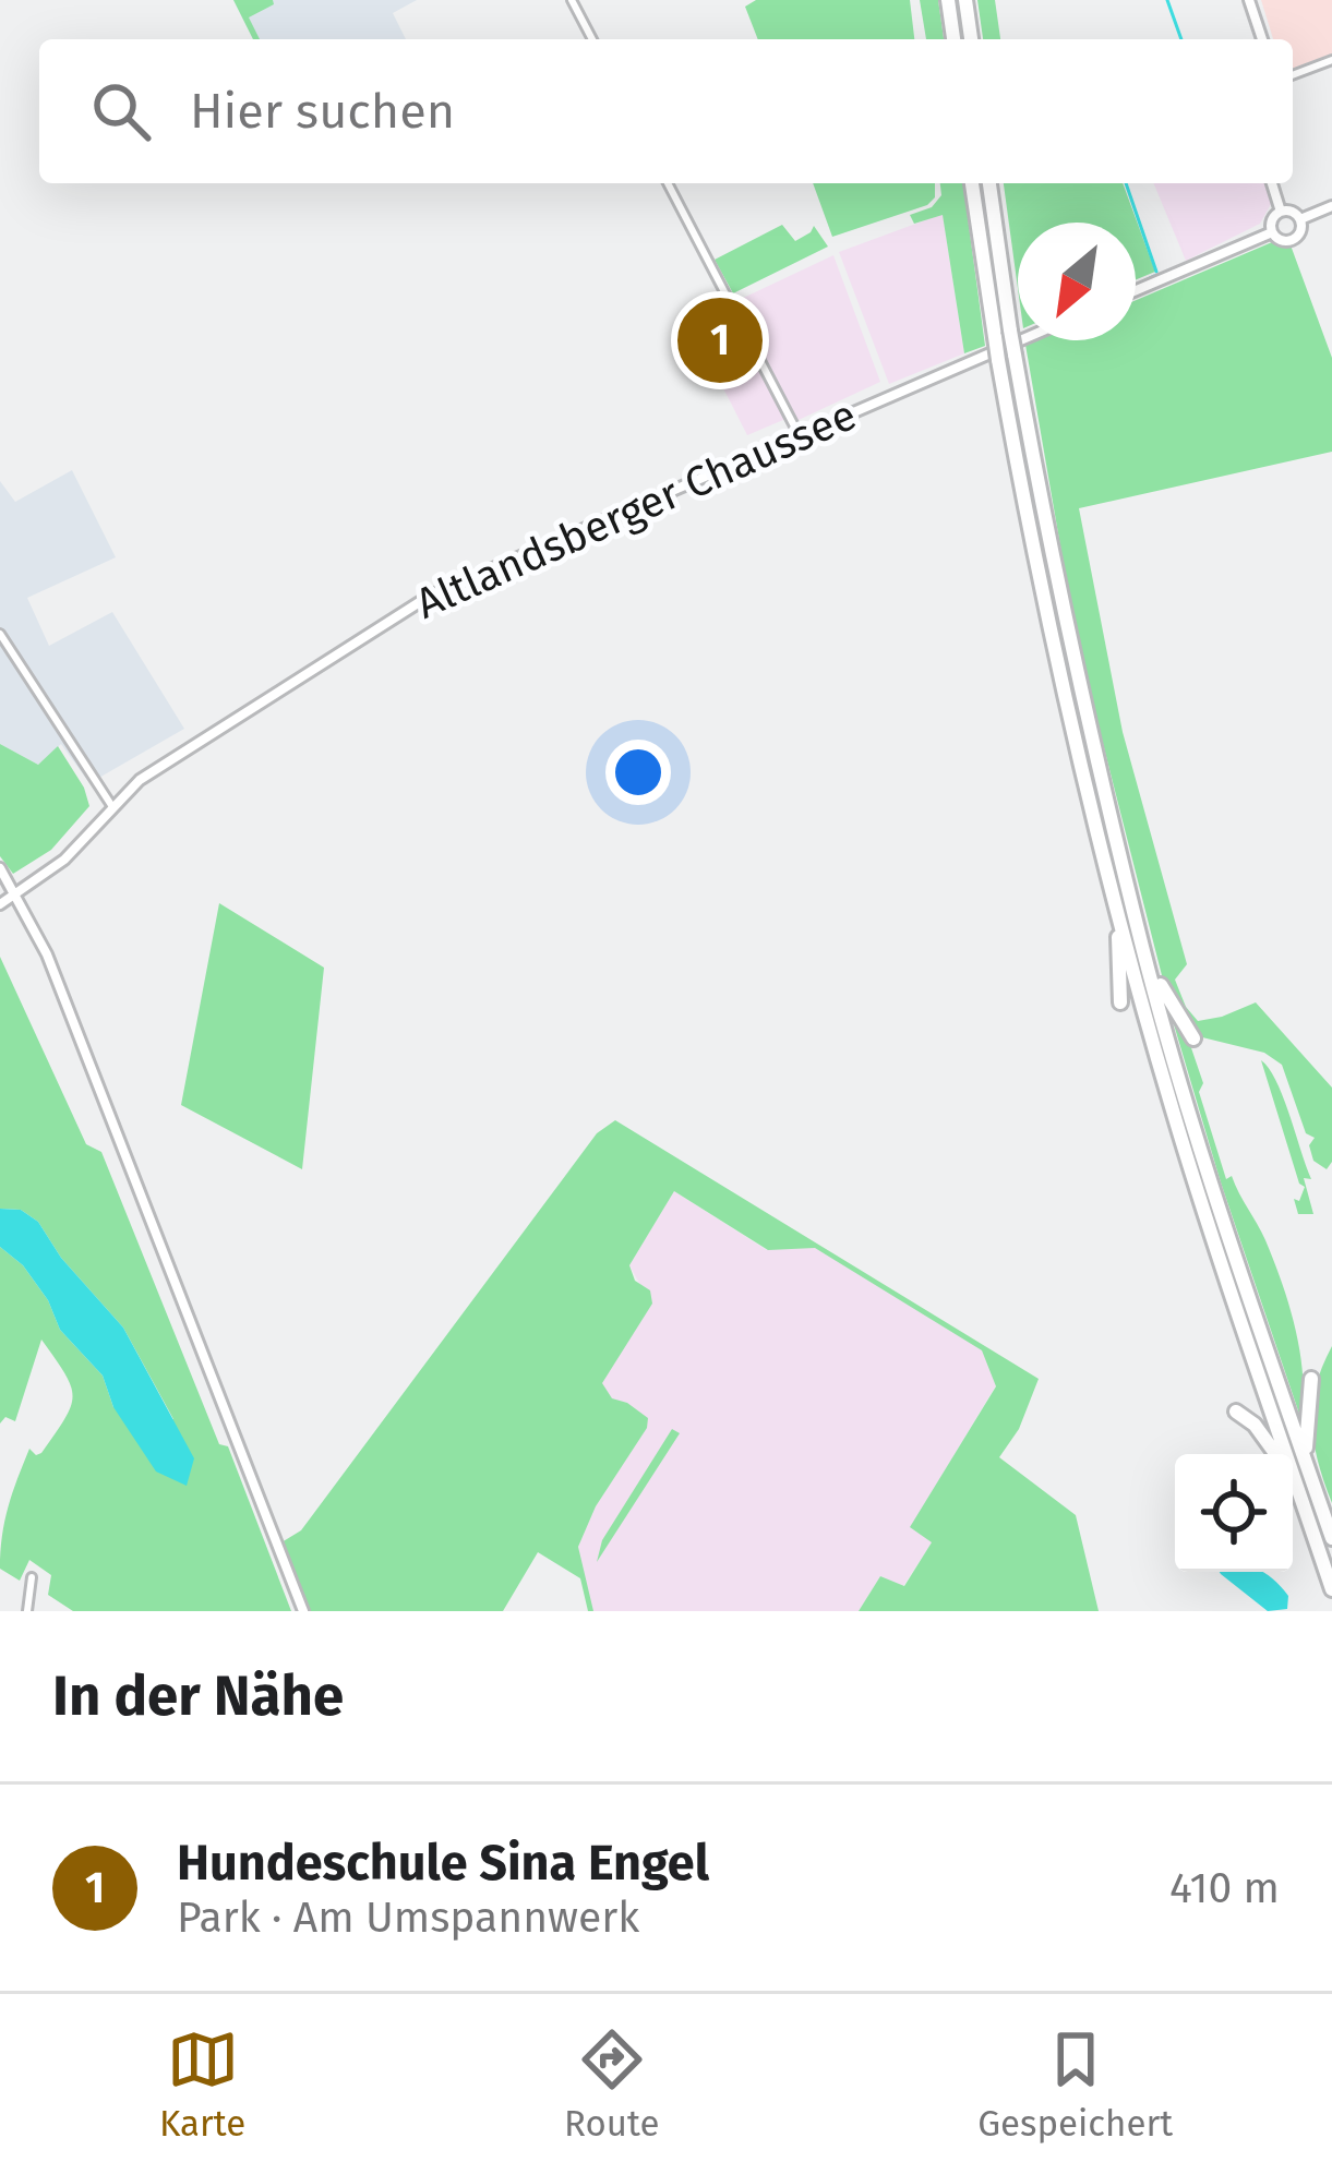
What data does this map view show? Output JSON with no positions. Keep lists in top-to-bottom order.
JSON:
{
  "streets": {
    "street": ["Altlandsberger Chaussee"]
  },
  "north": "bottom left",
  "page": {
    "search": "Hier suchen",
    "pins": "1",
    "heading": "In der Nähe",
    "list": [
      {
        "mark": "1",
        "name": "Hundeschule Sina Engel",
        "note": "Park · Am Umspannwerk",
        "value": "410 m"
      }
    ],
    "nav": ["Karte", "Route", "Gespeichert"]
  }
}
